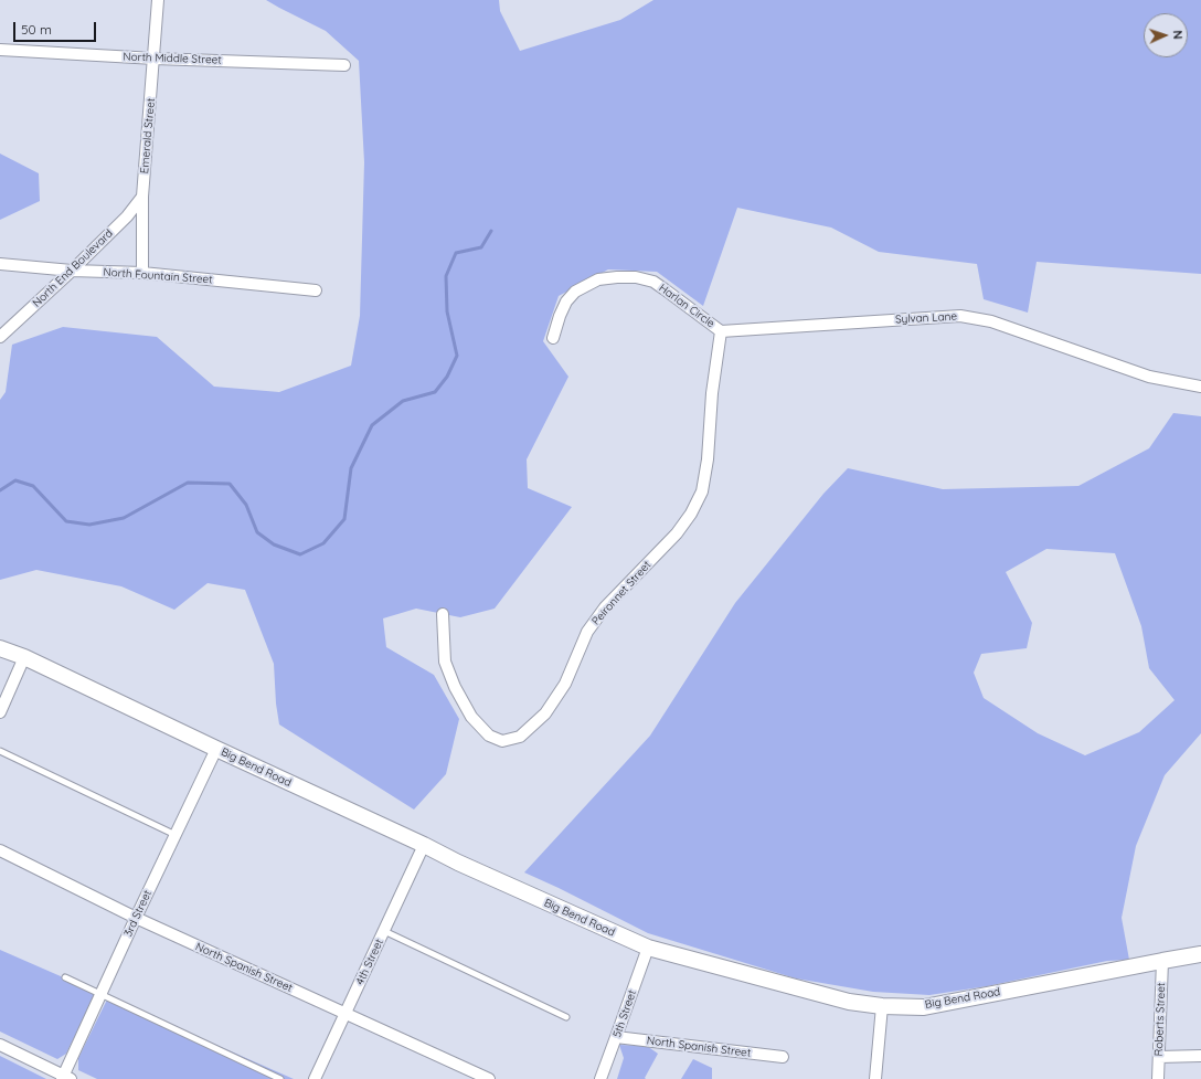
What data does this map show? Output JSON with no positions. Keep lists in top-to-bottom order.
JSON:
{
  "streets": {
    "main road": ["Big Bend Road"],
    "street": [
      "North Middle Street",
      "Emerald Street",
      "North End Boulevard",
      "North Fountain Street",
      "Harlan Circle",
      "Sylvan Lane",
      "Peironnet Street",
      "3rd Street",
      "4th Street",
      "North Spanish Street",
      "5th Street",
      "Roberts Street"
    ]
  },
  "crossings": [
    ["North Middle Street", "Emerald Street"],
    ["Emerald Street", "North End Boulevard"],
    ["Emerald Street", "North Fountain Street"],
    ["North End Boulevard", "North Fountain Street"],
    ["Harlan Circle", "Sylvan Lane"],
    ["Harlan Circle", "Peironnet Street"],
    ["Sylvan Lane", "Peironnet Street"],
    ["Big Bend Road", "3rd Street"],
    ["Big Bend Road", "4th Street"],
    ["Big Bend Road", "5th Street"],
    ["Big Bend Road", "Roberts Street"],
    ["3rd Street", "North Spanish Street"],
    ["4th Street", "North Spanish Street"],
    ["North Spanish Street", "5th Street"]
  ],
  "scale_bar": "50 m",
  "north": "right"
}
